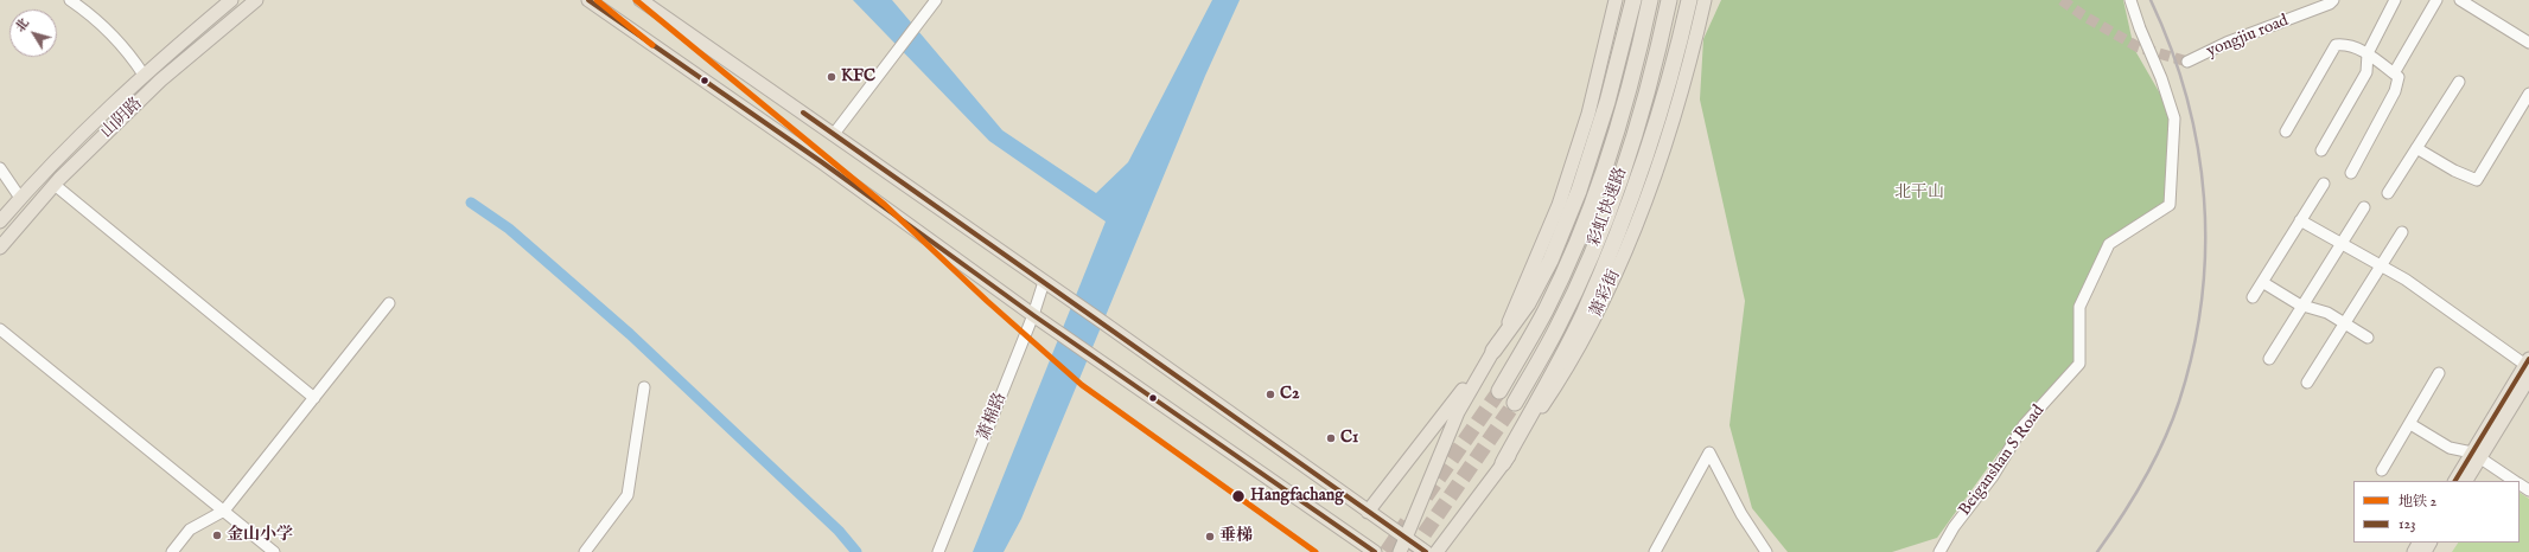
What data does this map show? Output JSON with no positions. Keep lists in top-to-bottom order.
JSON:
{
  "streets": {
    "highway": ["彩虹快速路"],
    "main road": ["山阴路", "萧彩街"],
    "street": ["yongjiu road", "萧棉路", "Beiganshan S Road"]
  },
  "parks": ["北干山"],
  "places": [
    "KFC",
    "C2",
    "C1",
    "Hangfachang",
    "金山小学",
    "垂梯"
  ],
  "lines": ["metro line 2", "transit line 123"],
  "legend": ["地铁 2", "123"],
  "north": "top left"
}
